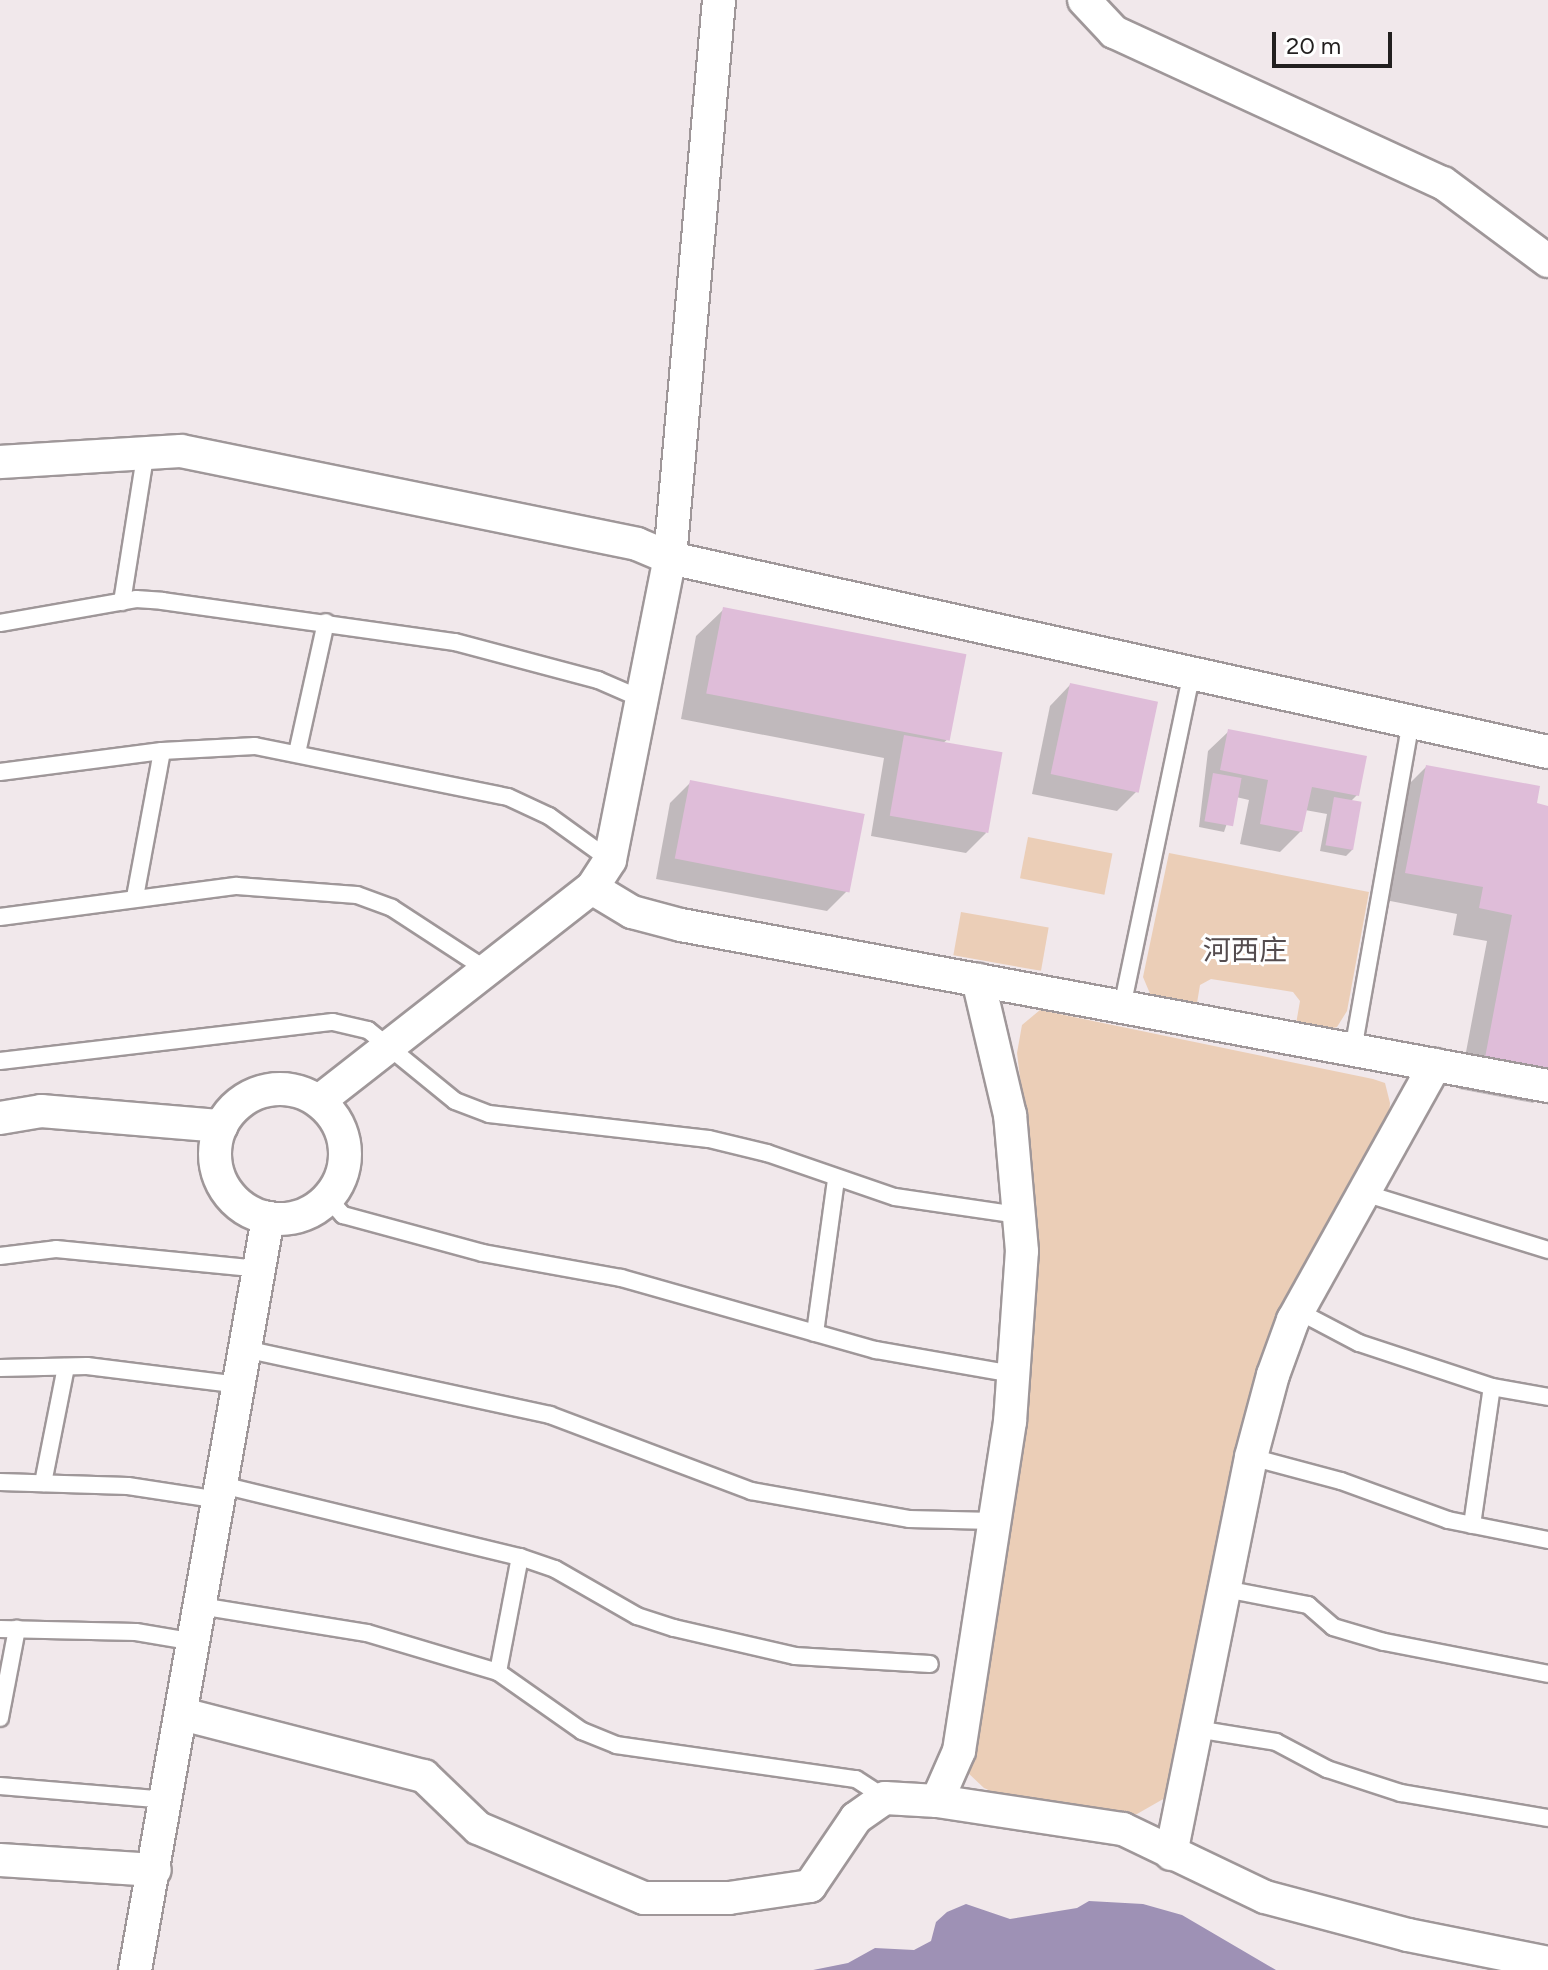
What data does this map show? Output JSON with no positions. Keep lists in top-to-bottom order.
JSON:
{
  "districts": ["河西庄"],
  "scale_bar": "20 m"
}
